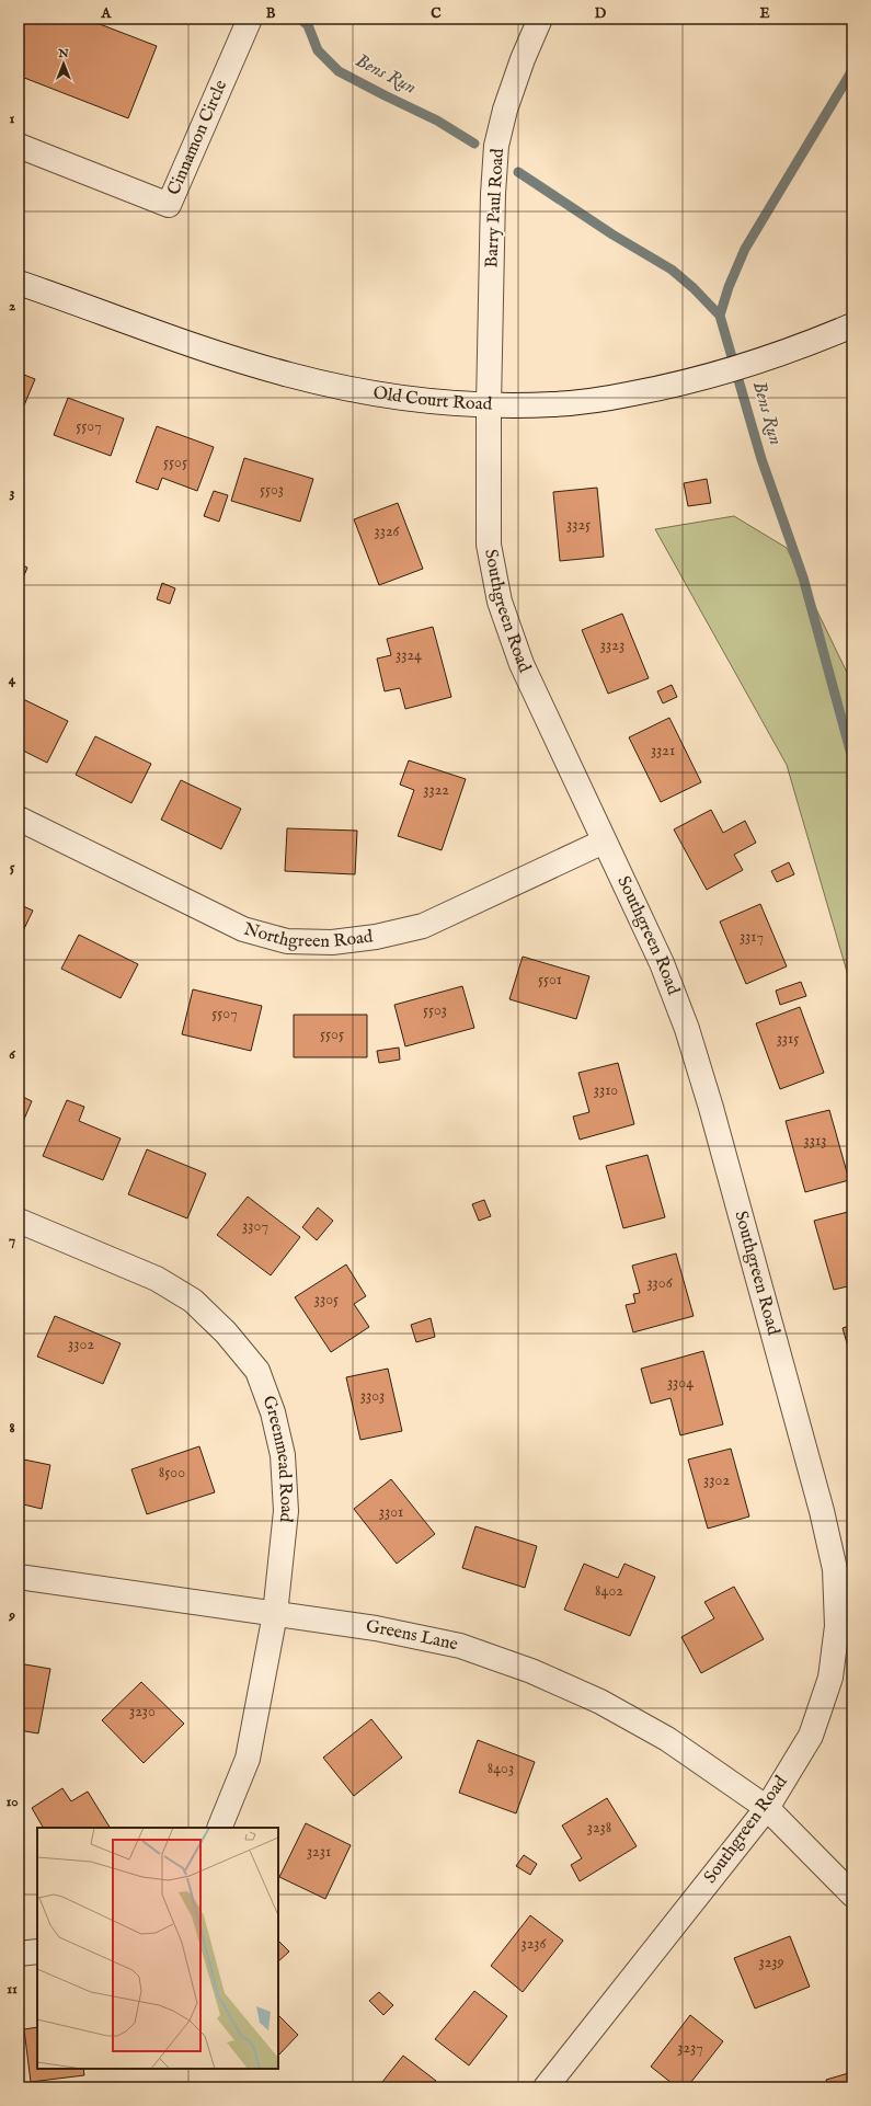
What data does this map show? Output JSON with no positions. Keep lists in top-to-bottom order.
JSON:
{
  "streets": {
    "street": [
      "Cinnamon Circle",
      "Barry Paul Road",
      "Old Court Road",
      "Southgreen Road",
      "Northgreen Road",
      "Greenmead Road",
      "Greens Lane"
    ]
  },
  "crossings": [
    ["Barry Paul Road", "Old Court Road"],
    ["Barry Paul Road", "Southgreen Road"],
    ["Old Court Road", "Southgreen Road"],
    ["Southgreen Road", "Northgreen Road"],
    ["Southgreen Road", "Greens Lane"],
    ["Greenmead Road", "Greens Lane"]
  ],
  "water": ["Bens Run"],
  "house_numbers": [
    "5507",
    "5505",
    "5503",
    "3325",
    "3326",
    "3323",
    "3324",
    "3321",
    "3322",
    "3317",
    "5501",
    "5503",
    "5507",
    "5505",
    "3315",
    "3310",
    "3313",
    "3307",
    "3306",
    "3305",
    "3302",
    "3304",
    "3303",
    "8500",
    "3302",
    "3301",
    "8402",
    "3230",
    "8403",
    "3238",
    "3231",
    "3236",
    "3239",
    "3237"
  ],
  "north": "top",
  "grid": {
    "columns": [
      "A",
      "B",
      "C",
      "D",
      "E"
    ],
    "rows": [
      "1",
      "2",
      "3",
      "4",
      "5",
      "6",
      "7",
      "8",
      "9",
      "10",
      "11"
    ]
  }
}
